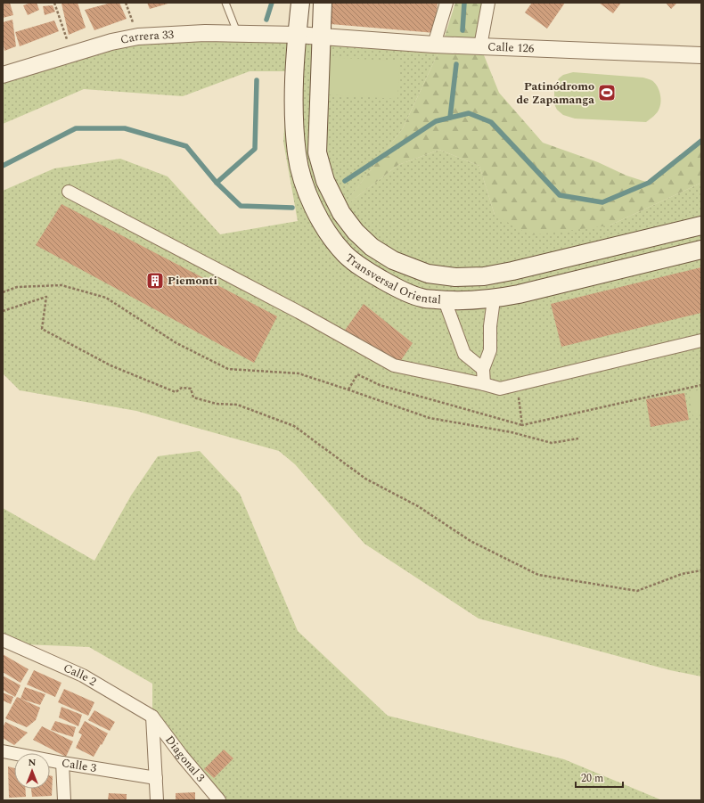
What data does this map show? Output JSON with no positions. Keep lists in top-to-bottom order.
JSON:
{
  "streets": {
    "main road": ["Transversal Oriental"],
    "street": [
      "Carrera 33",
      "Calle 126",
      "Calle 2",
      "Diagonal 3",
      "Calle 3"
    ]
  },
  "crossings": [
    ["Carrera 33", "Calle 126"],
    ["Carrera 33", "Transversal Oriental"],
    ["Calle 126", "Transversal Oriental"],
    ["Calle 2", "Diagonal 3"]
  ],
  "places": {
    "sports": ["Patinódromo de Zapamanga"],
    "building": ["Piemonti"]
  },
  "scale_bar": "20 m",
  "north": "top"
}
